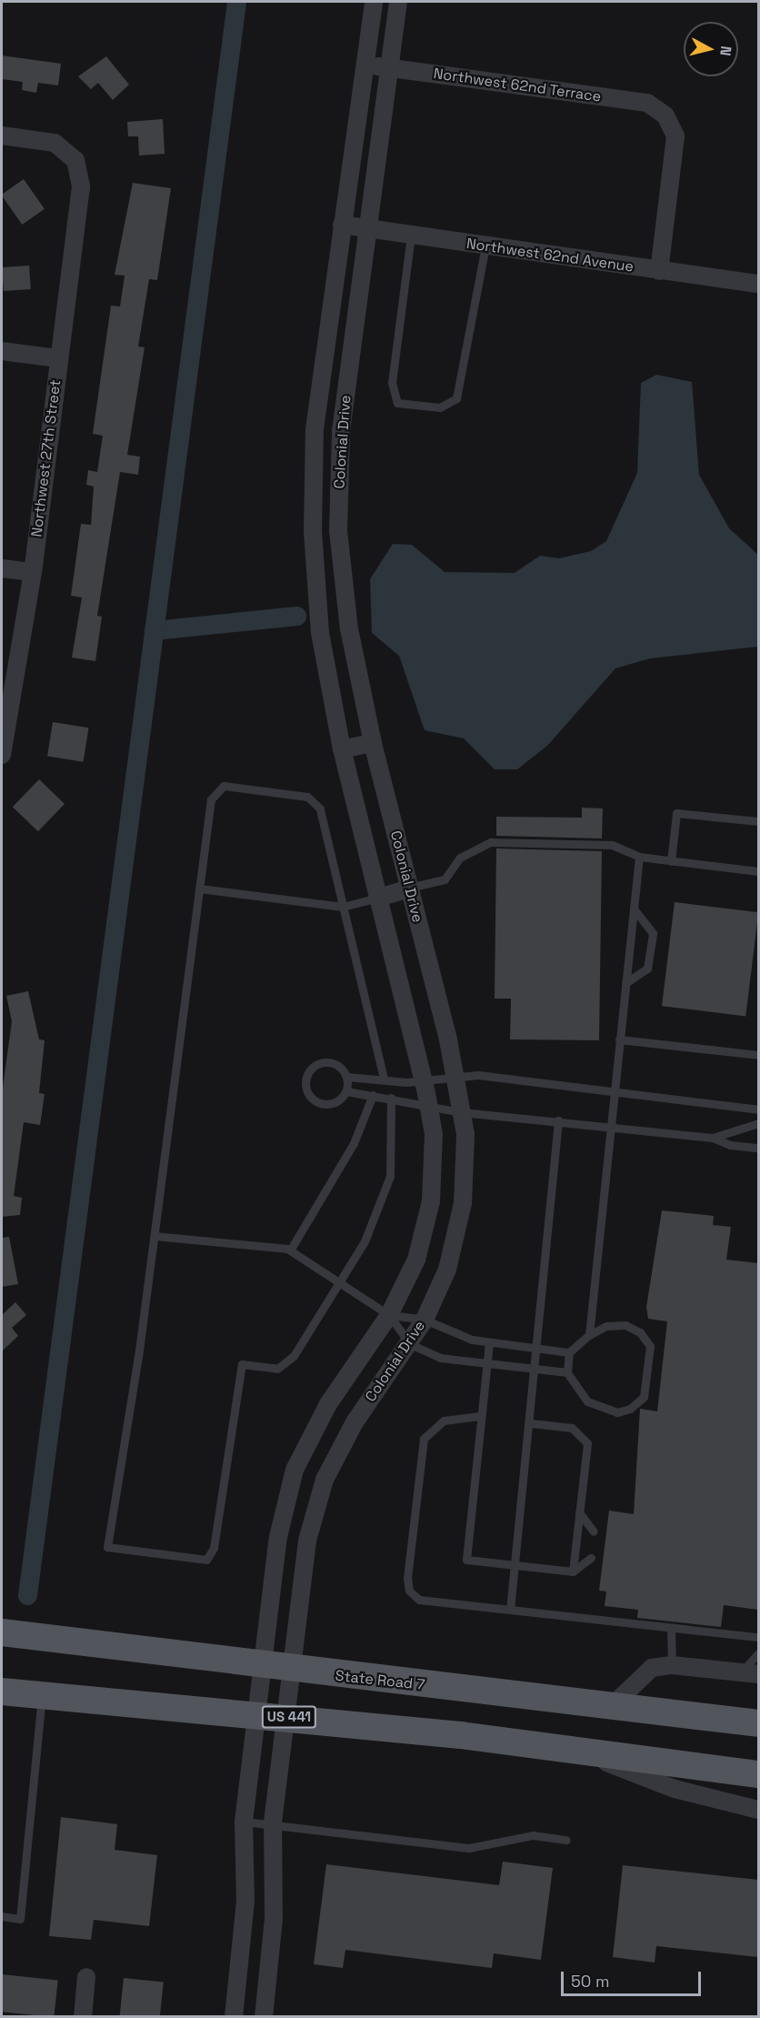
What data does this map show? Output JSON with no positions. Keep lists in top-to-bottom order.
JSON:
{
  "streets": {
    "main road": ["State Road 7", "US 441"],
    "street": [
      "Northwest 62nd Terrace",
      "Northwest 62nd Avenue",
      "Colonial Drive",
      "Northwest 27th Street"
    ]
  },
  "crossings": [
    ["Northwest 62nd Terrace", "Northwest 62nd Avenue"],
    ["Northwest 62nd Terrace", "Colonial Drive"],
    ["Northwest 62nd Avenue", "Colonial Drive"],
    ["Colonial Drive", "State Road 7"],
    ["Colonial Drive", "US 441"]
  ],
  "scale_bar": "50 m",
  "north": "right"
}
